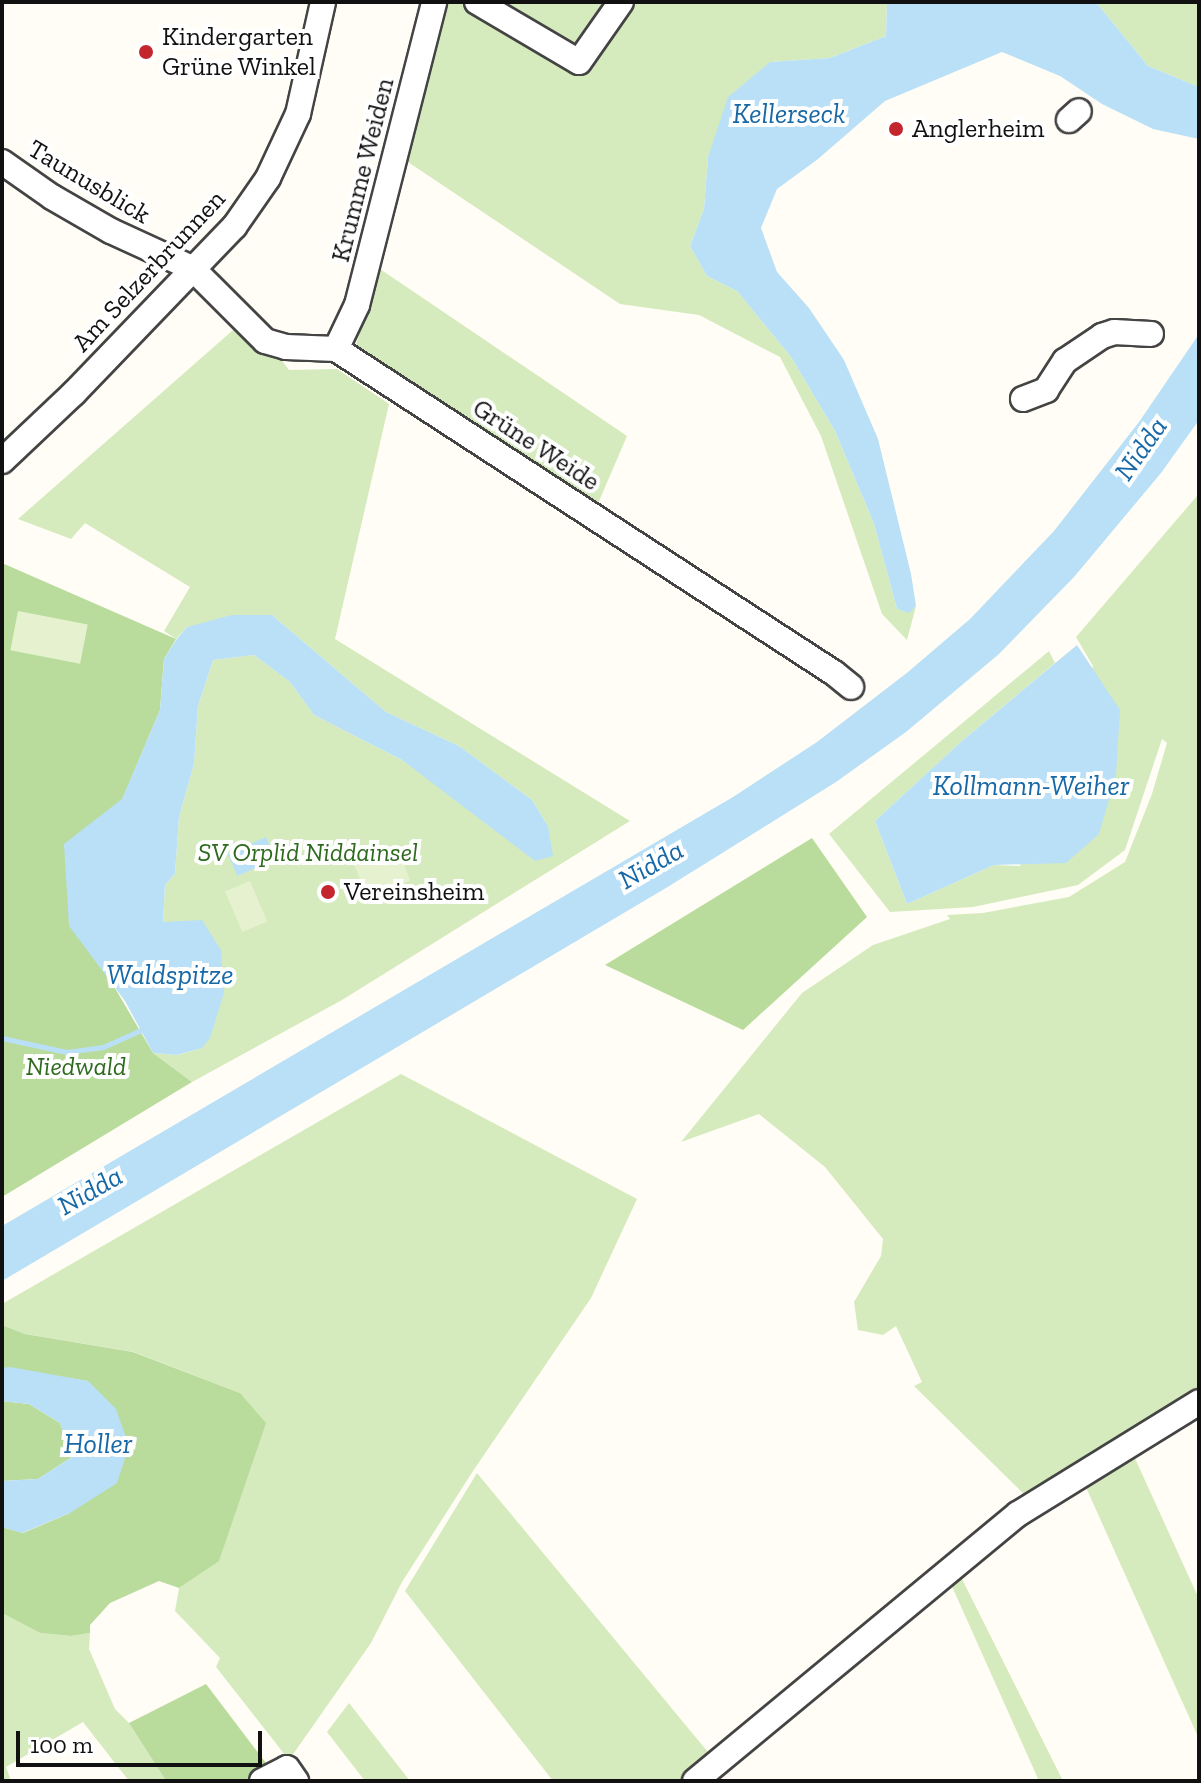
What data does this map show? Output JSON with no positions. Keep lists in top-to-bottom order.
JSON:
{
  "streets": {
    "street": [
      "Krumme Weiden",
      "Taunusblick",
      "Am Selzerbrunnen",
      "Grüne Weide"
    ]
  },
  "crossings": [
    ["Krumme Weiden", "Grüne Weide"],
    ["Taunusblick", "Am Selzerbrunnen"]
  ],
  "water": [
    "Kellerseck",
    "Nidda",
    "Kollmann-Weiher",
    "Waldspitze",
    "Holler"
  ],
  "parks": ["SV Orplid Niddainsel", "Niedwald"],
  "places": ["Kindergarten Grüne Winkel", "Anglerheim", "Vereinsheim"],
  "scale_bar": "100 m"
}
